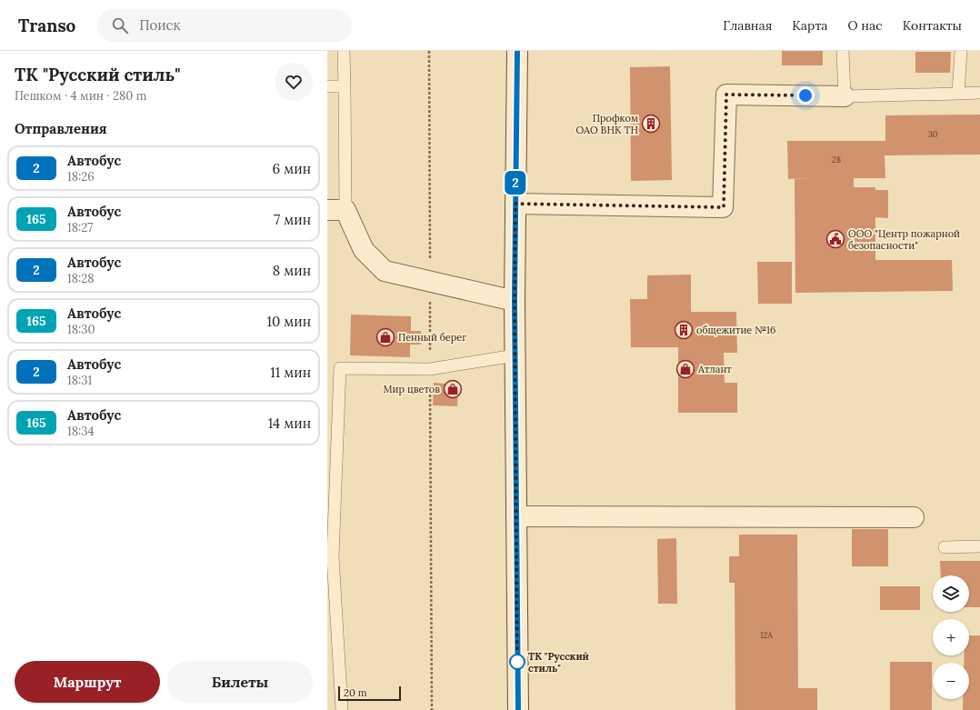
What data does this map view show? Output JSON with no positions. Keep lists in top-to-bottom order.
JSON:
{
  "places": {
    "building": ["Профком ОАО ВНК ТН", "общежитие №16"],
    "public building": ["ООО \"Центр пожарной безопасности\""],
    "shop": ["Пенный берег", "Атлант", "Мир цветов"],
    "other": ["ТК \"Русский стиль\""]
  },
  "lines": ["bus line 2"],
  "house_numbers": ["30", "28", "12А"],
  "scale_bar": "20 m",
  "page": {
    "header": "Transo",
    "search": "Поиск",
    "nav": [
      "Главная",
      "Карта",
      "О нас",
      "Контакты"
    ],
    "heading": [
      ["ТК \"Русский стиль\"", "Пешком · 4 мин · 280 m"],
      "Отправления"
    ],
    "on_map": "2",
    "list": [
      {
        "mark": "2",
        "name": "Автобус",
        "note": "18:26",
        "value": "6 мин"
      },
      {
        "mark": "165",
        "name": "Автобус",
        "note": "18:27",
        "value": "7 мин"
      },
      {
        "mark": "2",
        "name": "Автобус",
        "note": "18:28",
        "value": "8 мин"
      },
      {
        "mark": "165",
        "name": "Автобус",
        "note": "18:30",
        "value": "10 мин"
      },
      {
        "mark": "2",
        "name": "Автобус",
        "note": "18:31",
        "value": "11 мин"
      },
      {
        "mark": "165",
        "name": "Автобус",
        "note": "18:34",
        "value": "14 мин"
      }
    ],
    "map_buttons": ["+", "−"],
    "buttons": ["Маршрут", "Билеты"],
    "scale": "20 m"
  }
}
